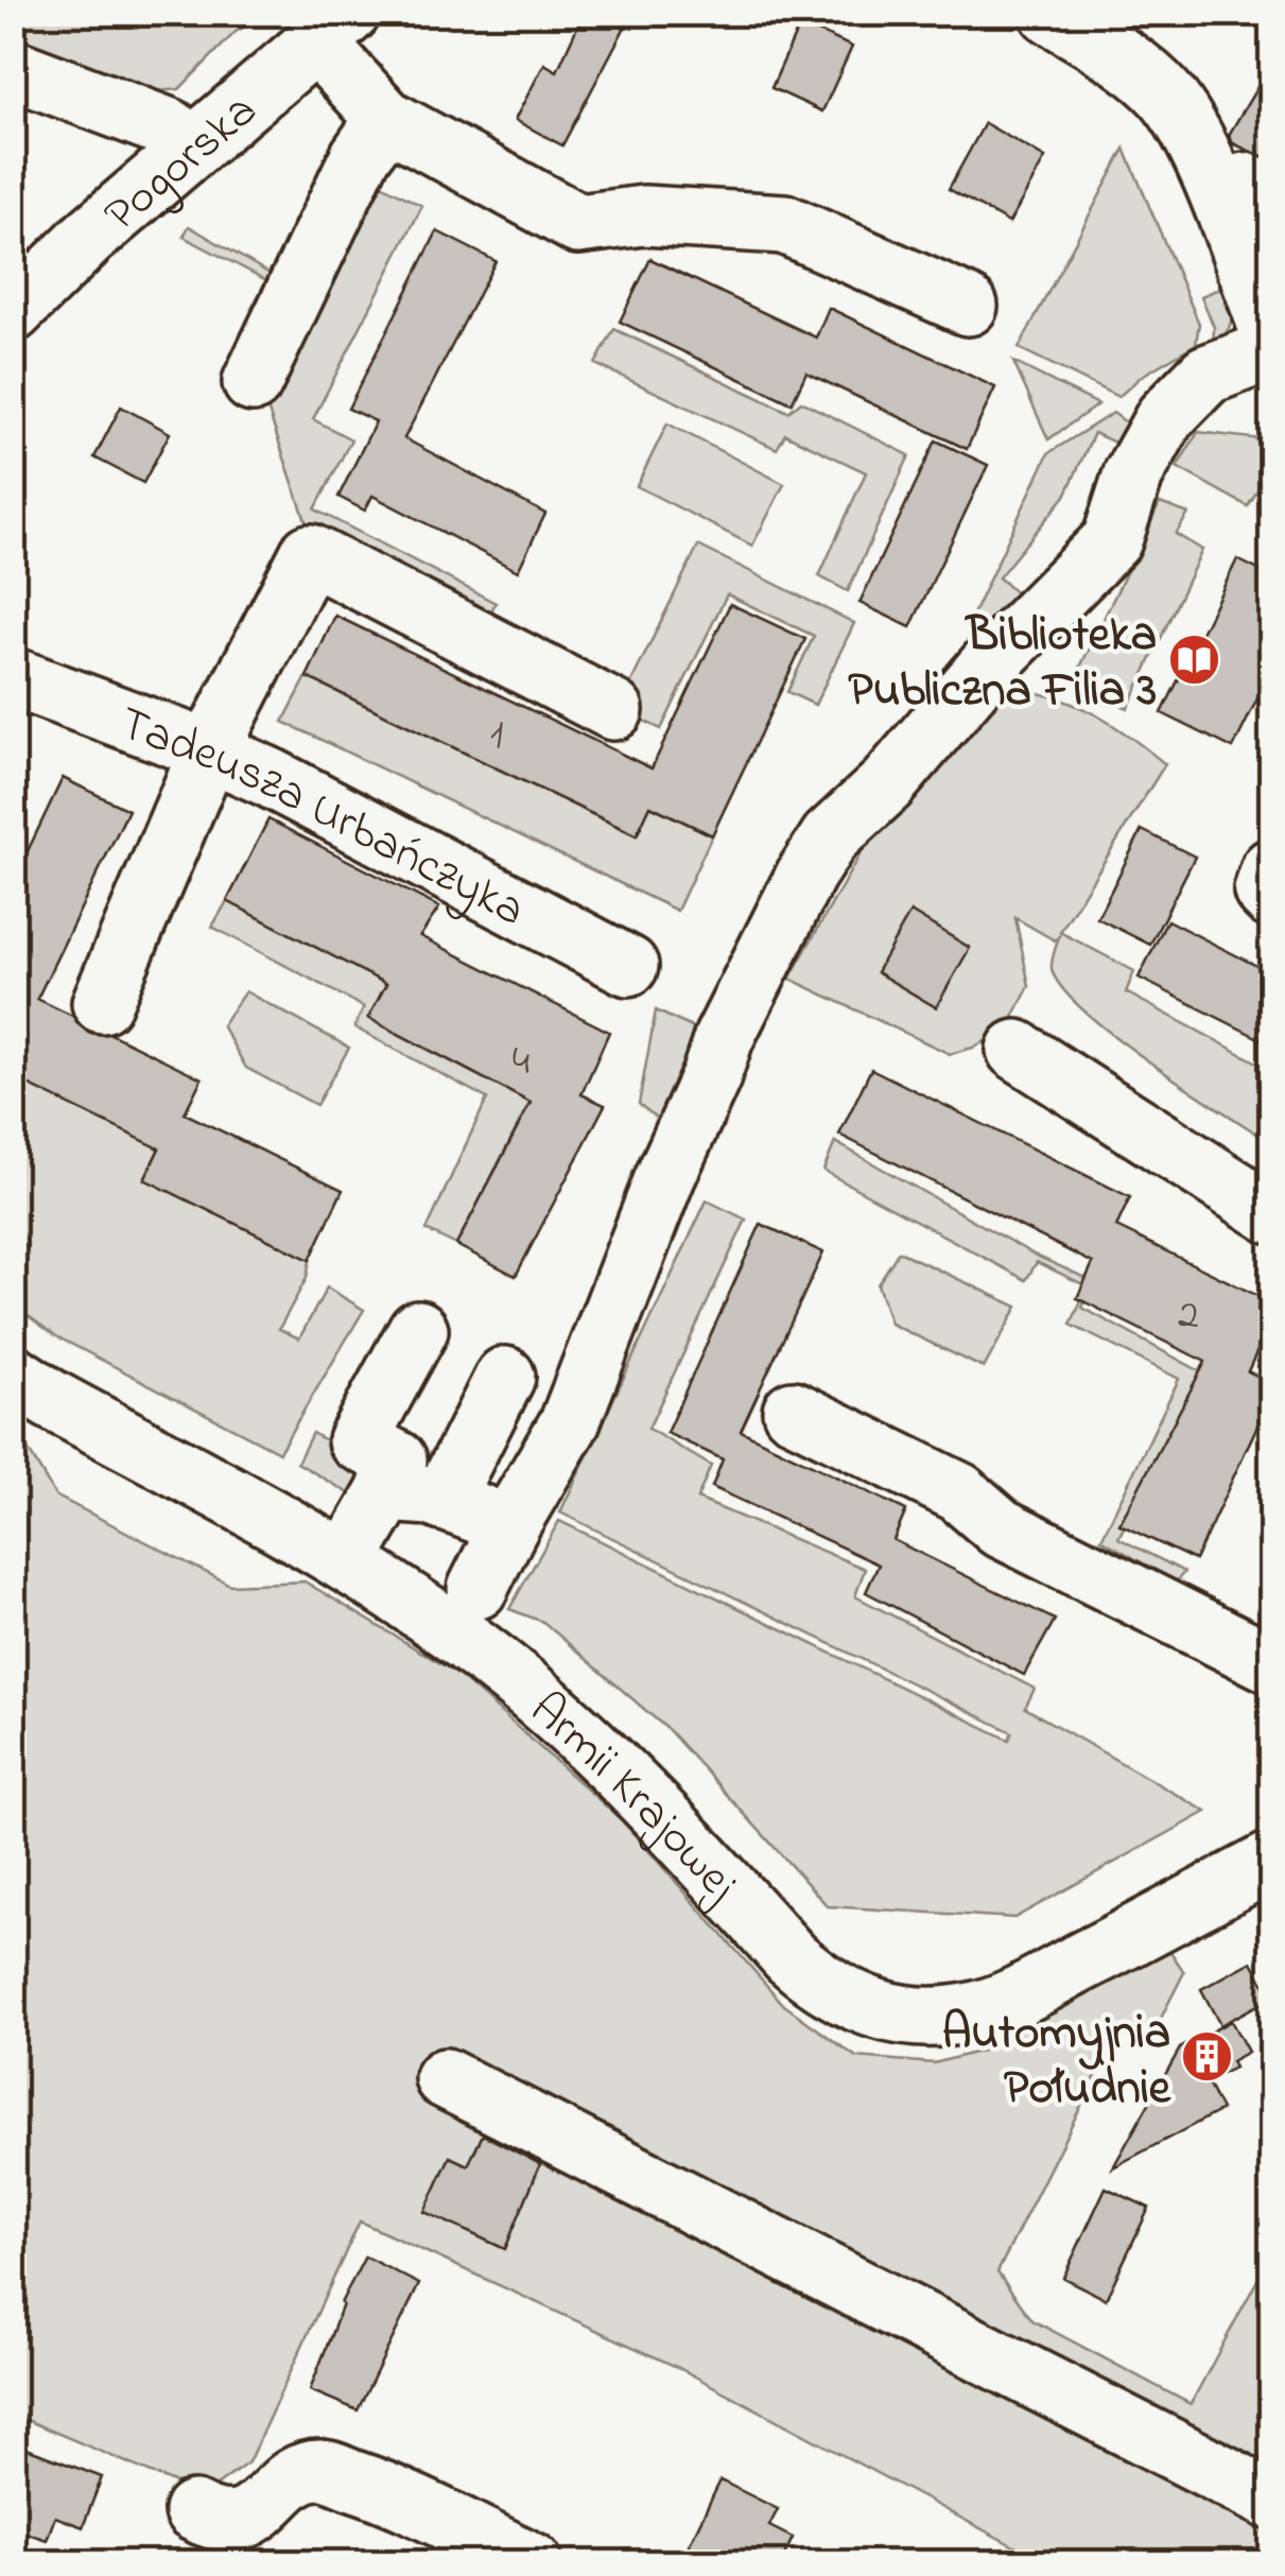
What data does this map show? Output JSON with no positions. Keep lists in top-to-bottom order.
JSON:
{
  "streets": {
    "street": ["Pogorska", "Tadeusza Urbańczyka", "Armii Krajowej"]
  },
  "places": {
    "library": ["Biblioteka Publiczna Filia 3"],
    "building": ["Automyjnia Południe"]
  },
  "house_numbers": ["1", "4", "2"]
}
